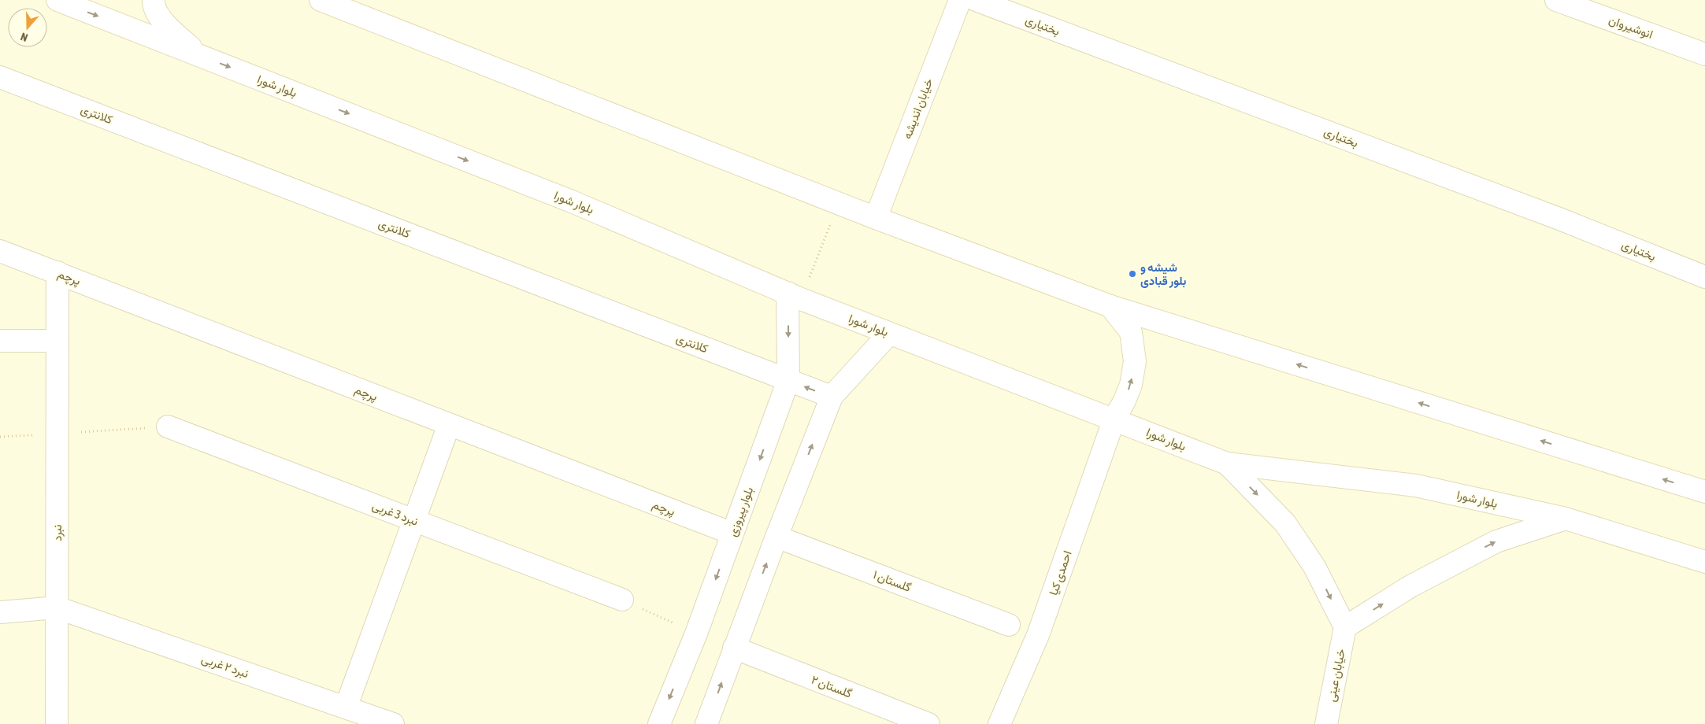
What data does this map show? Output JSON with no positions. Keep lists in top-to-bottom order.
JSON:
{
  "streets": {
    "street": [
      "بختیاری",
      "انوشیروان",
      "بلوار شورا",
      "خیابان اندیشه",
      "کلانتری",
      "پرچم",
      "بلوار پیروزی",
      "نبرد 3 غربی",
      "نبرد",
      "احمدی کیا",
      "گلستان ۱",
      "نبرد ۲ غربی",
      "خیابان عینی",
      "گلستان ۲"
    ]
  },
  "crossings": [
    ["بلوار شورا", "بلوار پیروزی"],
    ["بلوار شورا", "احمدی کیا"],
    ["کلانتری", "بلوار پیروزی"],
    ["پرچم", "بلوار پیروزی"],
    ["پرچم", "نبرد"],
    ["نبرد", "نبرد ۲ غربی"]
  ],
  "places": ["شیشه و بلور قبادی"],
  "north": "bottom"
}
